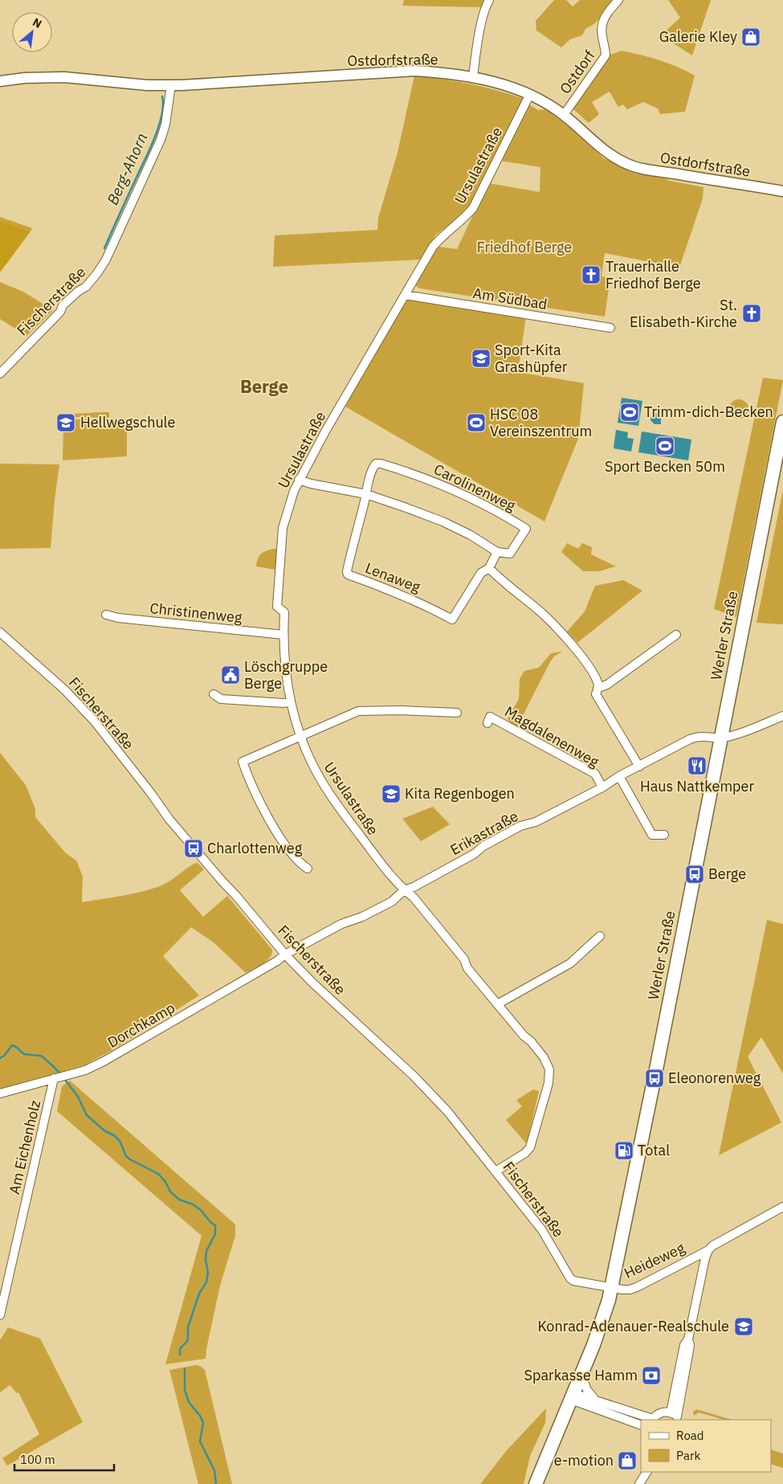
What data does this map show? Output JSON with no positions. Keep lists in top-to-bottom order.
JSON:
{
  "streets": {
    "main road": ["Werler Straße"],
    "street": [
      "Ostdorfstraße",
      "Ostdorf",
      "Ursulastraße",
      "Am Südbad",
      "Fischerstraße",
      "Carolinenweg",
      "Lenaweg",
      "Christinenweg",
      "Magdalenenweg",
      "Erikastraße",
      "Dorchkamp",
      "Am Eichenholz",
      "Heideweg"
    ]
  },
  "crossings": [
    ["Ostdorfstraße", "Ostdorf"],
    ["Ostdorfstraße", "Ursulastraße"],
    ["Ostdorfstraße", "Fischerstraße"],
    ["Ursulastraße", "Am Südbad"],
    ["Ursulastraße", "Fischerstraße"],
    ["Ursulastraße", "Christinenweg"],
    ["Ursulastraße", "Erikastraße"],
    ["Fischerstraße", "Werler Straße"],
    ["Fischerstraße", "Erikastraße"],
    ["Fischerstraße", "Dorchkamp"],
    ["Fischerstraße", "Heideweg"],
    ["Carolinenweg", "Lenaweg"],
    ["Werler Straße", "Erikastraße"],
    ["Werler Straße", "Heideweg"],
    ["Magdalenenweg", "Erikastraße"],
    ["Erikastraße", "Dorchkamp"],
    ["Dorchkamp", "Am Eichenholz"]
  ],
  "districts": ["Berge"],
  "water": ["Berg-Ahorn"],
  "parks": ["Friedhof Berge"],
  "places": {
    "shop": ["Galerie Kley", "e-motion"],
    "church": ["Trauerhalle Friedhof Berge", "St. Elisabeth-Kirche"],
    "school or university": [
      "Sport-Kita Grashüpfer",
      "Hellwegschule",
      "Kita Regenbogen",
      "Konrad-Adenauer-Realschule"
    ],
    "sports": ["Trimm-dich-Becken", "HSC 08 Vereinszentrum", "Sport Becken 50m"],
    "public building": ["Löschgruppe Berge"],
    "restaurant": ["Haus Nattkemper"],
    "bus stop": ["Charlottenweg", "Berge", "Eleonorenweg"],
    "fuel station": ["Total"],
    "bank": ["Sparkasse Hamm"]
  },
  "legend": ["Road", "Park"],
  "scale_bar": "100 m",
  "north": "top right"
}
